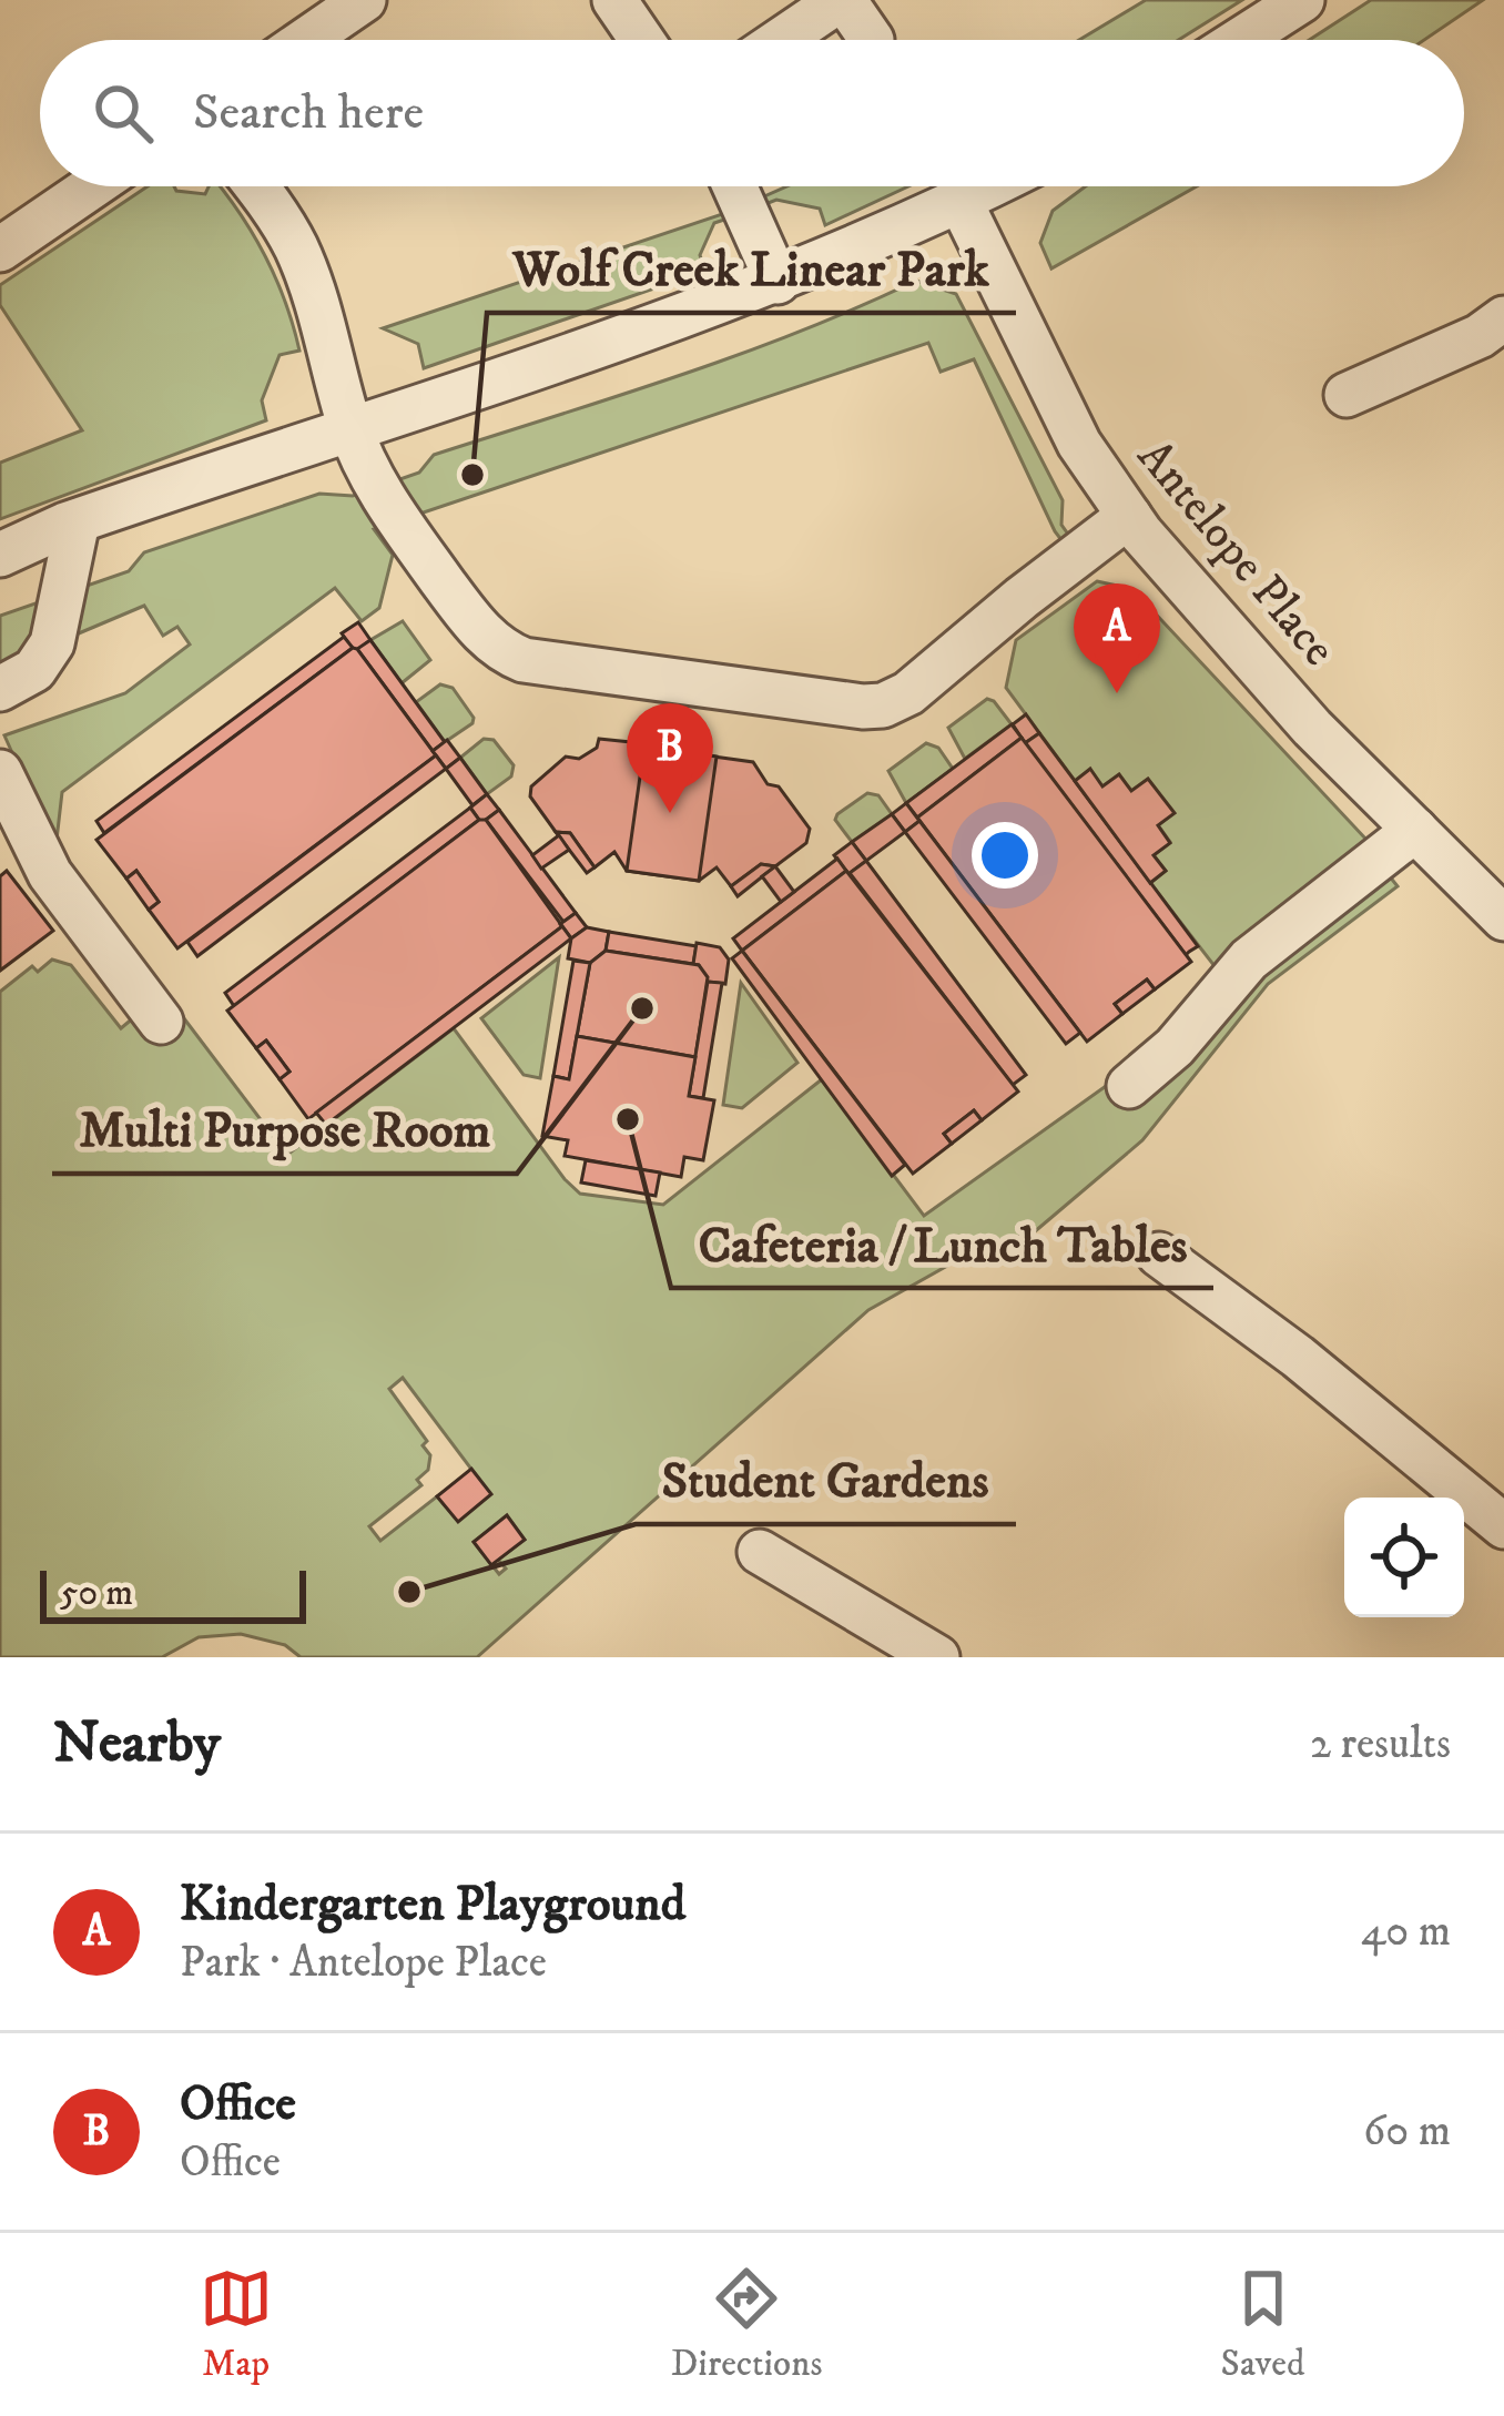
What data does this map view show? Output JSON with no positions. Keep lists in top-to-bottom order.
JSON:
{
  "streets": {
    "street": ["Antelope Place"]
  },
  "places": [
    "Wolf Creek Linear Park",
    "Multi Purpose Room",
    "Cafeteria / Lunch Tables",
    "Student Gardens"
  ],
  "scale_bar": "50 m",
  "page": {
    "search": "Search here",
    "pins": ["A", "B"],
    "scale": "50 m",
    "heading": ["Nearby", "2 results"],
    "list": [
      {
        "mark": "A",
        "name": "Kindergarten Playground",
        "note": "Park · Antelope Place",
        "value": "40 m"
      },
      {
        "mark": "B",
        "name": "Office",
        "note": "Office",
        "value": "60 m"
      }
    ],
    "nav": ["Map", "Directions", "Saved"]
  }
}
